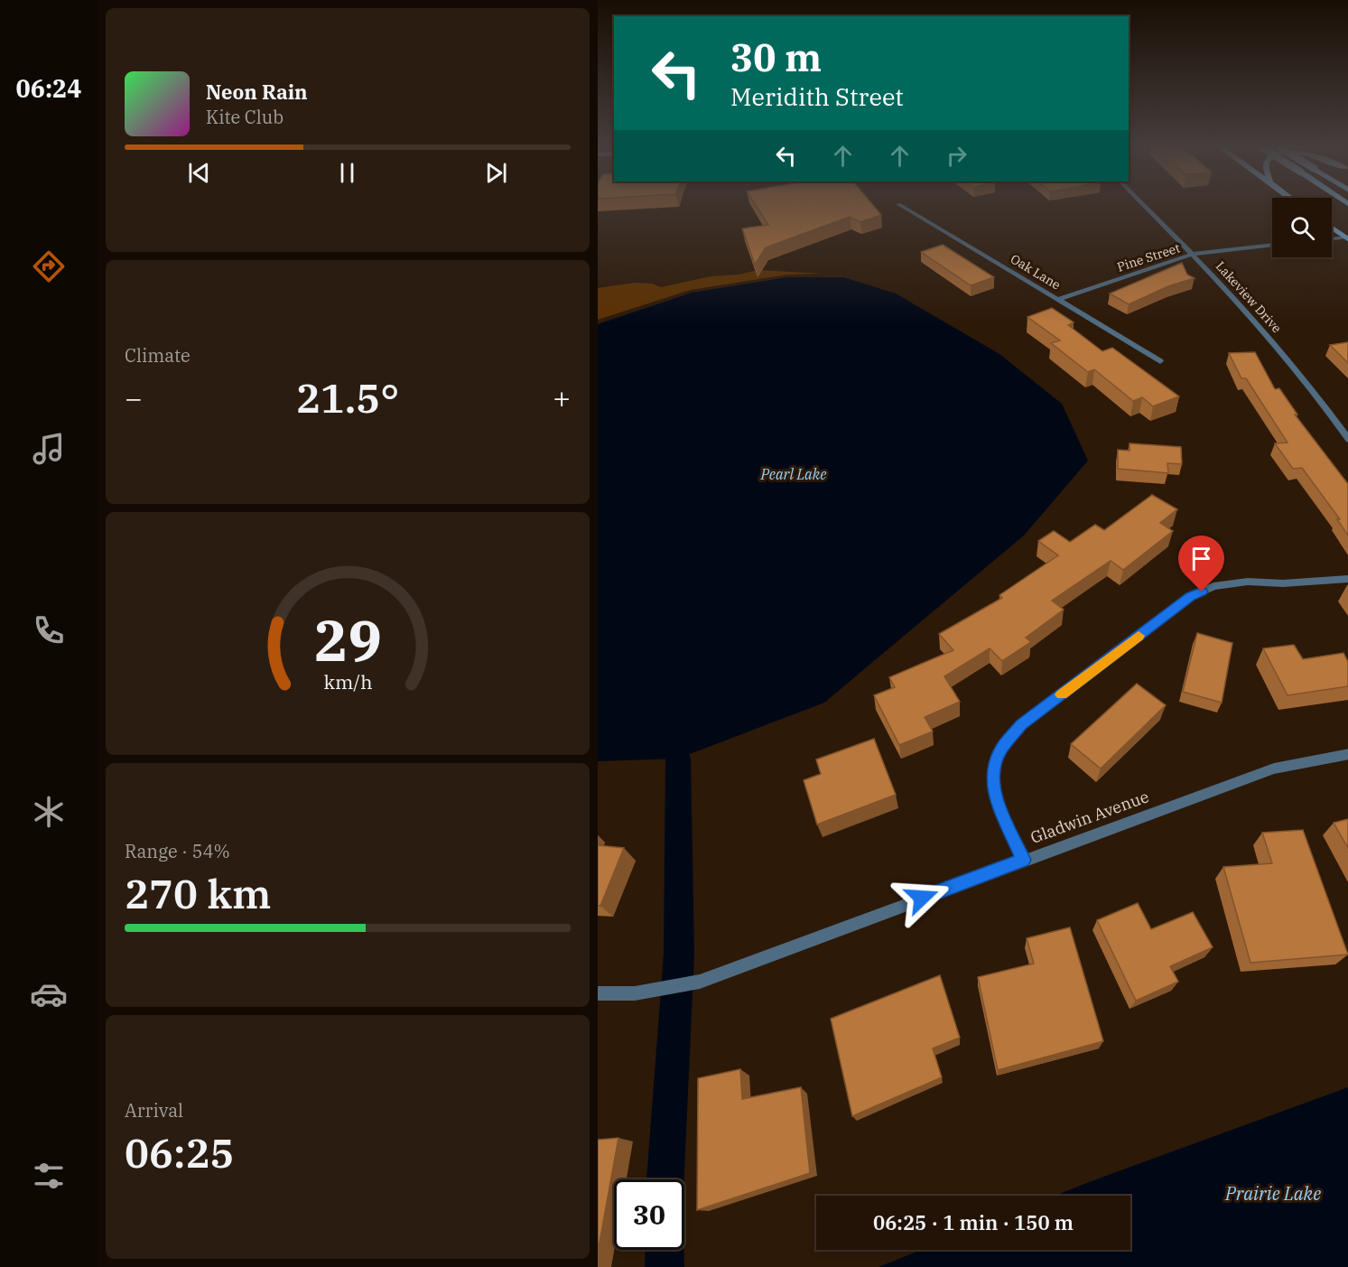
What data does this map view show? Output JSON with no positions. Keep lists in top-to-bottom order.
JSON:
{
  "streets": {
    "street": [
      "Pine Street",
      "Oak Lane",
      "Lakeview Drive",
      "Gladwin Avenue"
    ]
  },
  "crossings": [
    ["Pine Street", "Oak Lane"],
    ["Pine Street", "Lakeview Drive"]
  ],
  "water": ["Pearl Lake", "Prairie Lake"],
  "page": {
    "tabs": "06:24",
    "turn": ["30 m", "Meridith Street"],
    "song": ["Neon Rain", "Kite Club"],
    "tile": [
      "Climate",
      ["Range · 54%", "270 km"],
      ["Arrival", "06:25"]
    ],
    "heat": ["−", "21.5°", "+"],
    "limit": "30",
    "trip": "06:25 · 1 min · 150 m",
    "gauge": ["29", "km/h"]
  }
}
